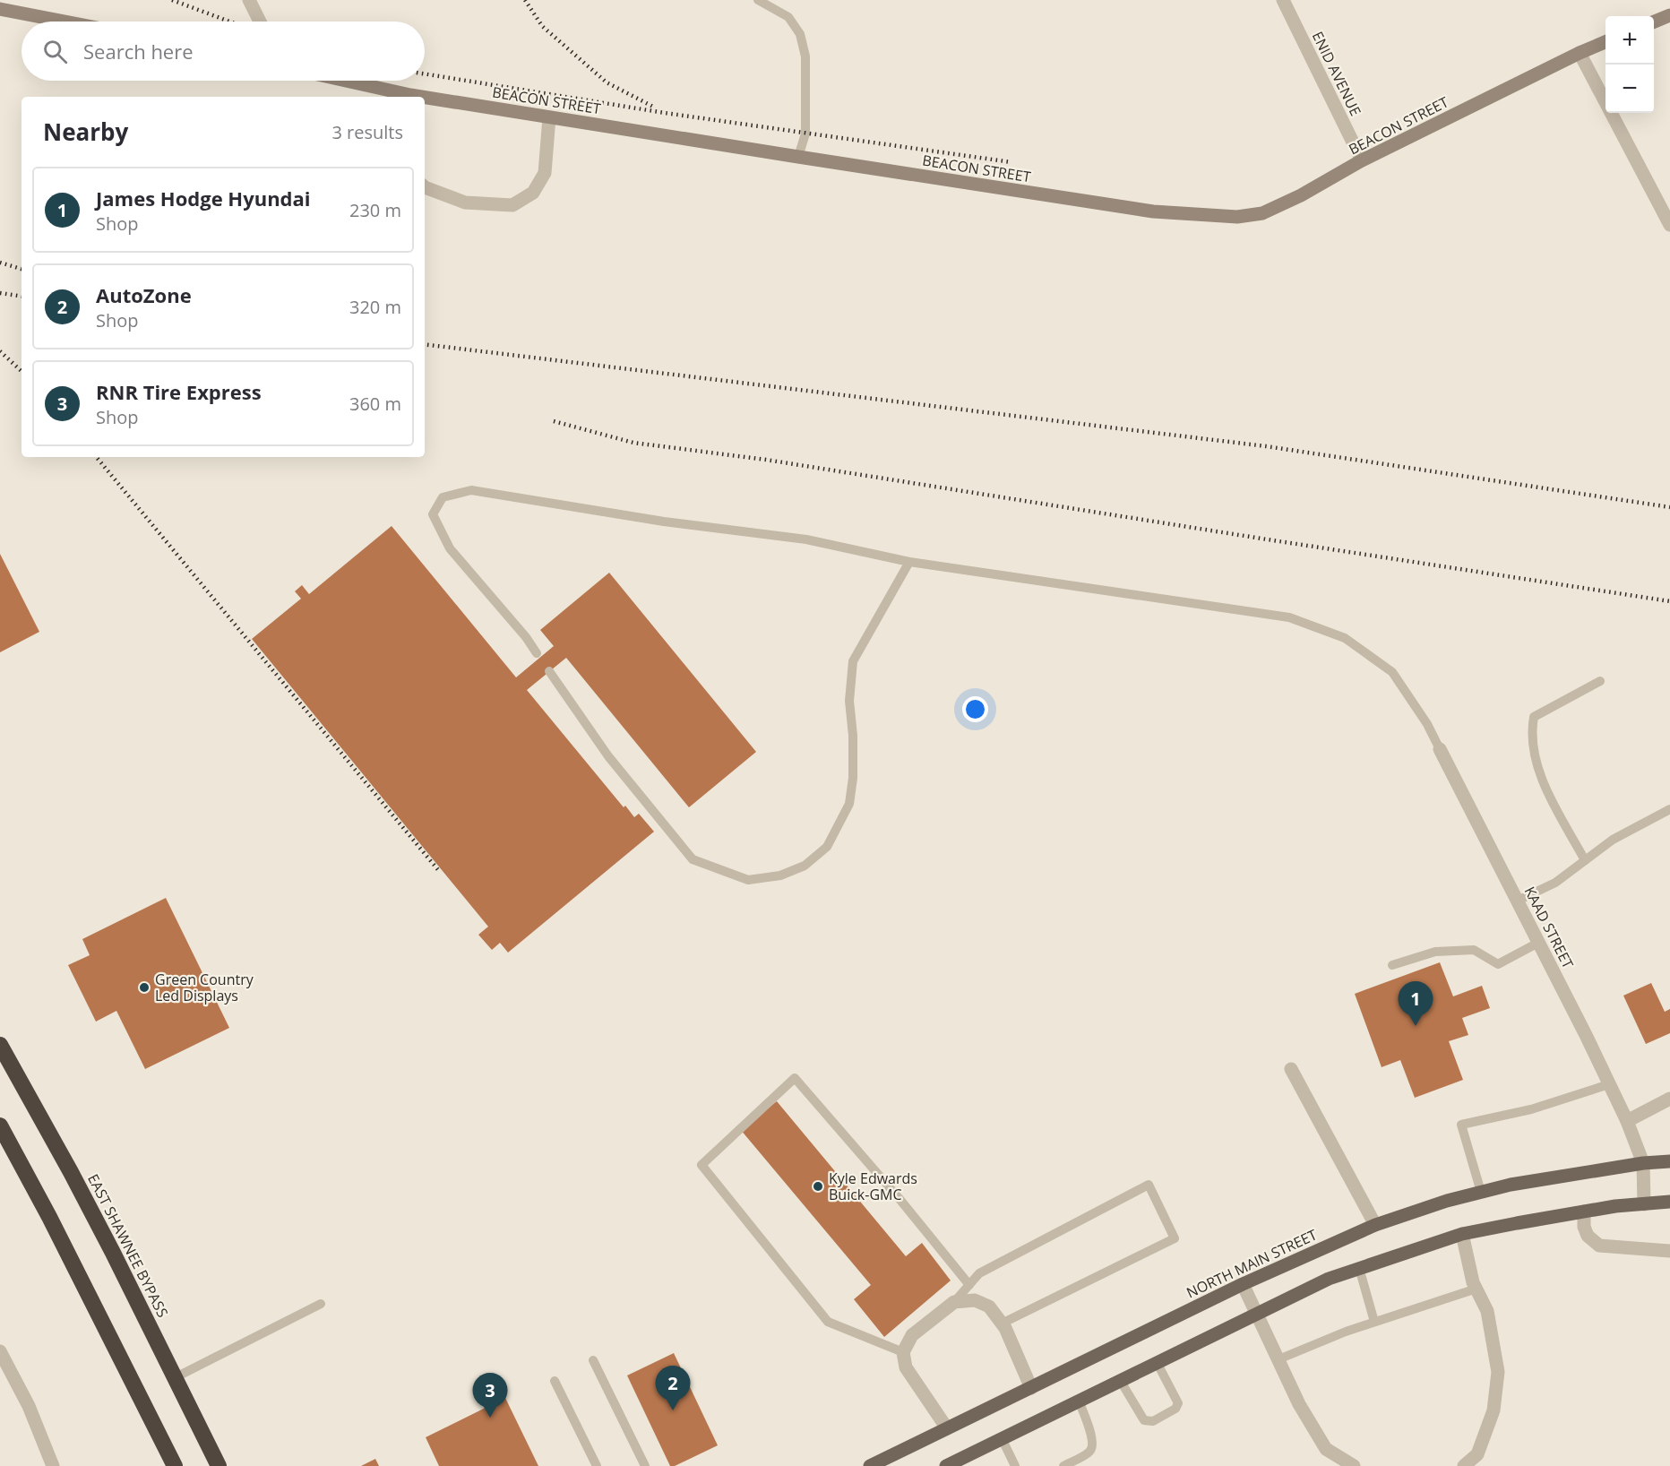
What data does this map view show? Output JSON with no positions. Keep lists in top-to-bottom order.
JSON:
{
  "streets": {
    "highway": ["EAST SHAWNEE BYPASS"],
    "main road": ["NORTH MAIN STREET"],
    "street": ["ENID AVENUE", "BEACON STREET", "KAAD STREET"]
  },
  "crossings": [
    ["ENID AVENUE", "BEACON STREET"],
    ["KAAD STREET", "NORTH MAIN STREET"]
  ],
  "places": ["Green Country Led Displays", "Kyle Edwards Buick-GMC"],
  "page": {
    "map_buttons": ["+", "−"],
    "search": "Search here",
    "heading": ["Nearby", "3 results"],
    "list": [
      {
        "mark": "1",
        "name": "James Hodge Hyundai",
        "note": "Shop",
        "value": "230 m"
      },
      {
        "mark": "2",
        "name": "AutoZone",
        "note": "Shop",
        "value": "320 m"
      },
      {
        "mark": "3",
        "name": "RNR Tire Express",
        "note": "Shop",
        "value": "360 m"
      }
    ],
    "pins": ["1", "2", "3"]
  }
}
